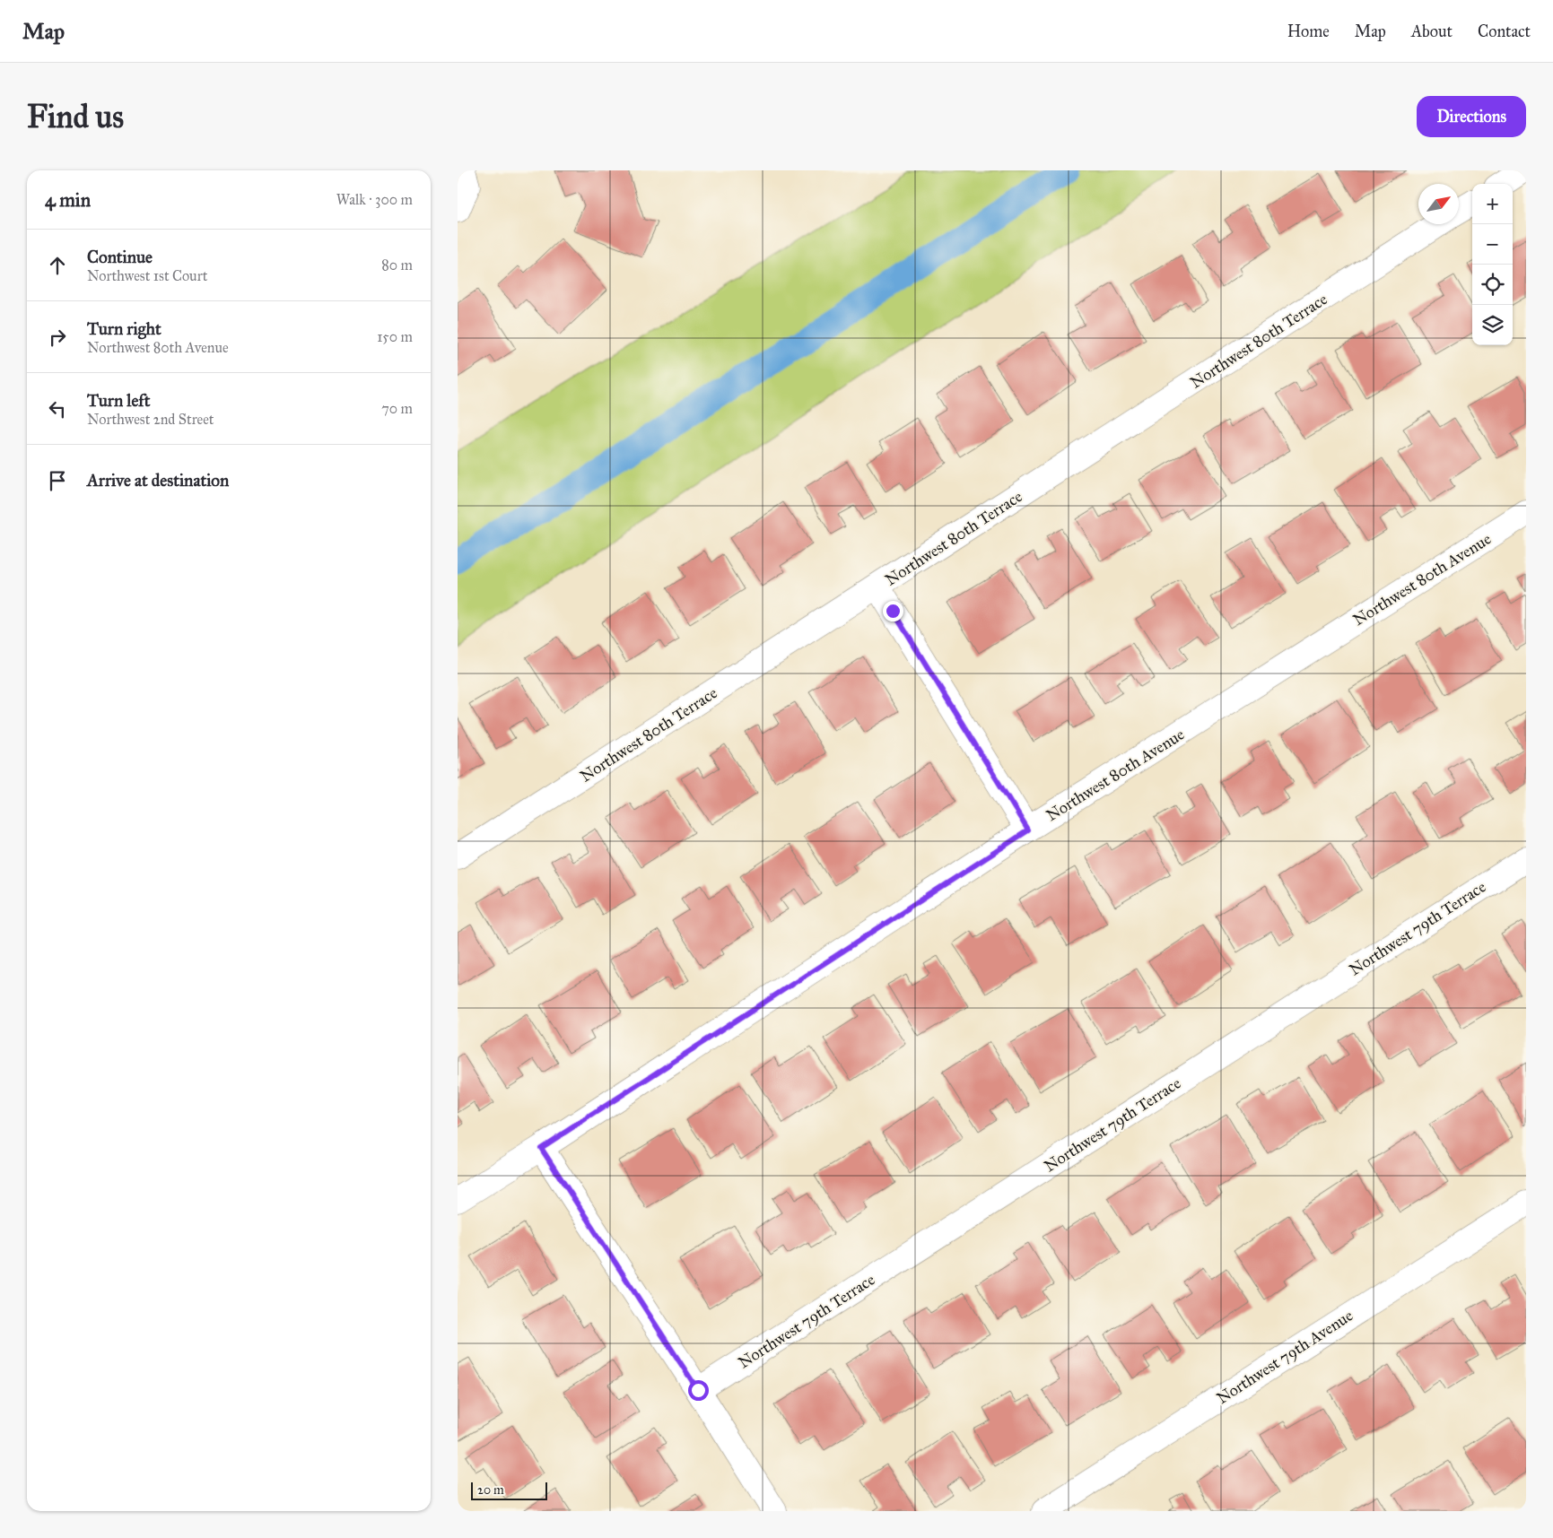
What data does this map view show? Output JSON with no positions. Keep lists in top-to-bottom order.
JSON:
{
  "streets": {
    "street": [
      "Northwest 80th Terrace",
      "Northwest 80th Avenue",
      "Northwest 79th Terrace",
      "Northwest 79th Avenue"
    ]
  },
  "scale_bar": "20 m",
  "north": "top right",
  "page": {
    "header": "Map",
    "nav": [
      "Home",
      "Map",
      "About",
      "Contact"
    ],
    "buttons": "Directions",
    "title": "Find us",
    "heading": ["4 min", "Walk · 300 m"],
    "map_buttons": ["+", "−"],
    "list": [
      ["Continue", "Northwest 1st Court", "80 m"],
      ["Turn right", "Northwest 80th Avenue", "150 m"],
      ["Turn left", "Northwest 2nd Street", "70 m"],
      "Arrive at destination"
    ],
    "scale": "20 m"
  }
}
